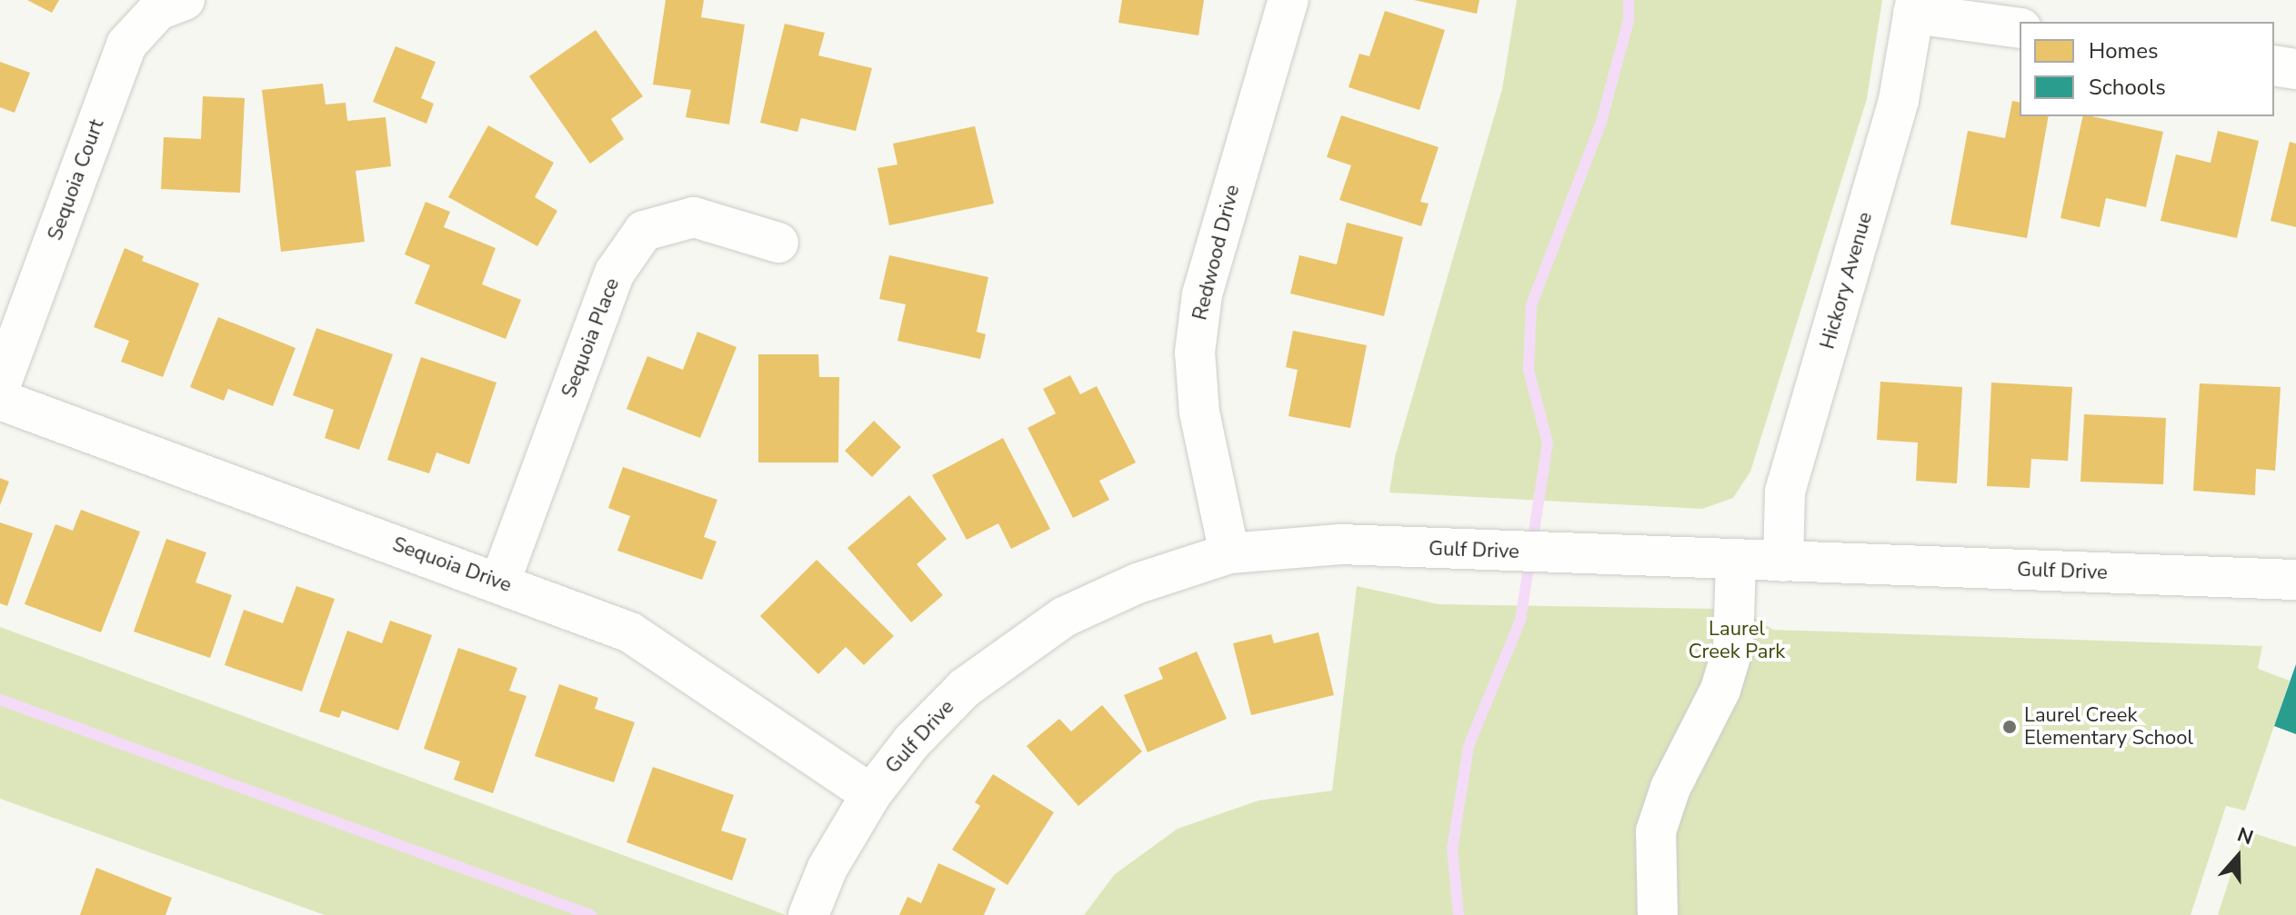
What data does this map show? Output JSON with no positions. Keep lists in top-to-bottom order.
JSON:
{
  "streets": {
    "street": [
      "Sequoia Court",
      "Redwood Drive",
      "Hickory Avenue",
      "Sequoia Place",
      "Gulf Drive",
      "Sequoia Drive"
    ]
  },
  "crossings": [
    ["Redwood Drive", "Gulf Drive"],
    ["Hickory Avenue", "Gulf Drive"],
    ["Sequoia Place", "Sequoia Drive"],
    ["Gulf Drive", "Sequoia Drive"]
  ],
  "parks": ["Laurel Creek Park"],
  "places": ["Laurel Creek Elementary School"],
  "legend": ["Homes", "Schools"],
  "north": "top"
}
